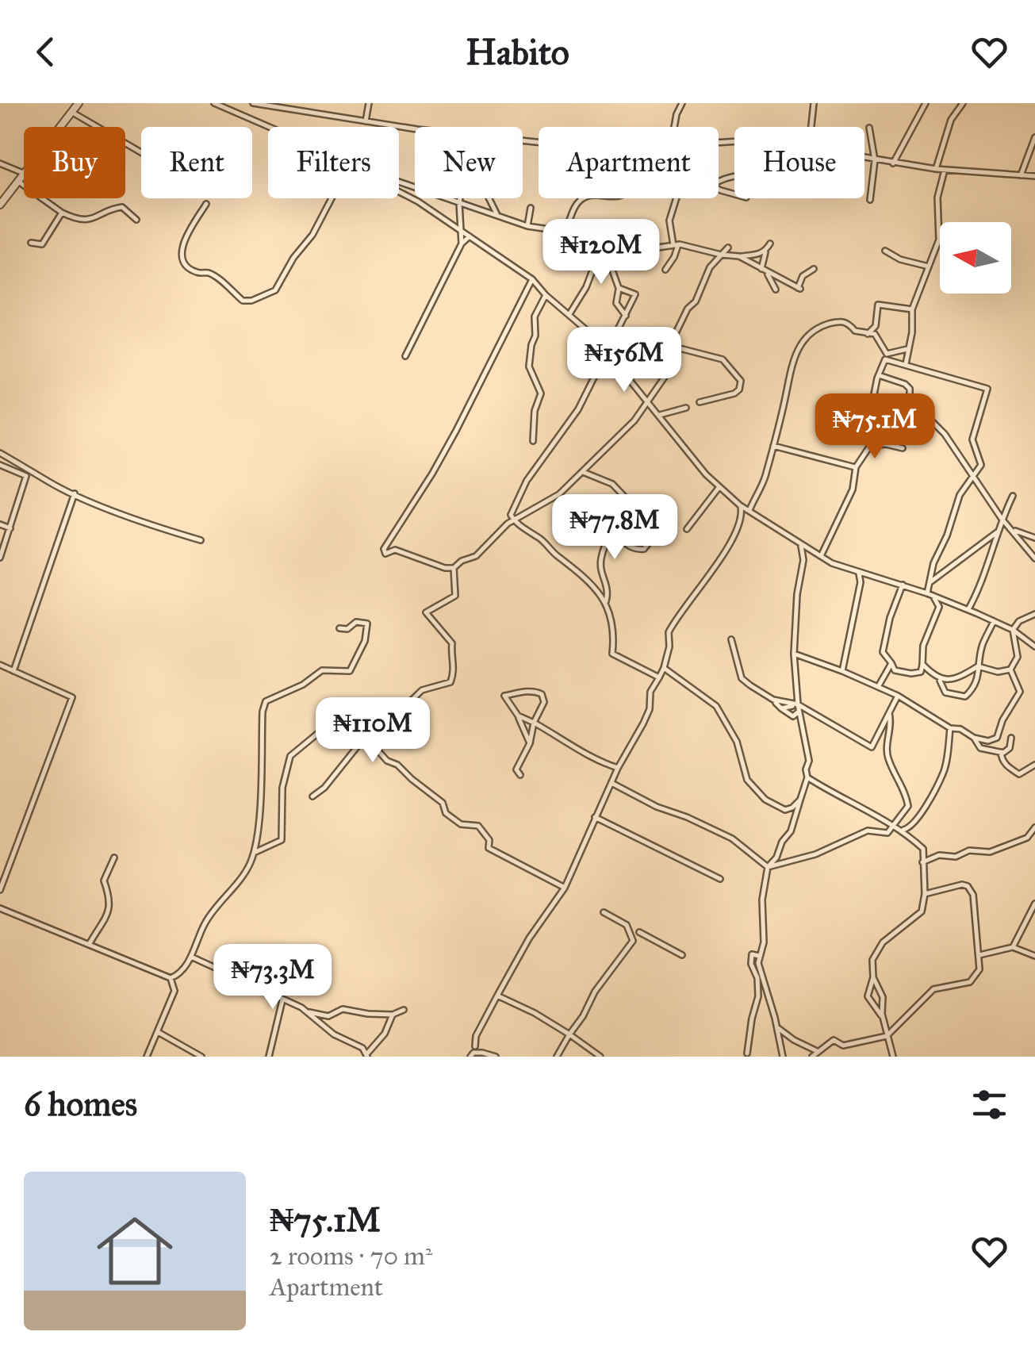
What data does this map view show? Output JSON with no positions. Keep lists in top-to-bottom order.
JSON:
{
  "north": "left",
  "page": {
    "header": "Habito",
    "chip": [
      "Buy",
      "Rent",
      "Filters",
      "New",
      "Apartment",
      "House"
    ],
    "price": [
      "₦120M",
      "₦156M",
      "₦75.1M",
      "₦77.8M",
      "₦110M",
      "₦73.3M"
    ],
    "heading": "6 homes",
    "list": [
      {
        "name": "₦75.1M",
        "note": "2 rooms · 70 m² · Apartment"
      }
    ]
  }
}
